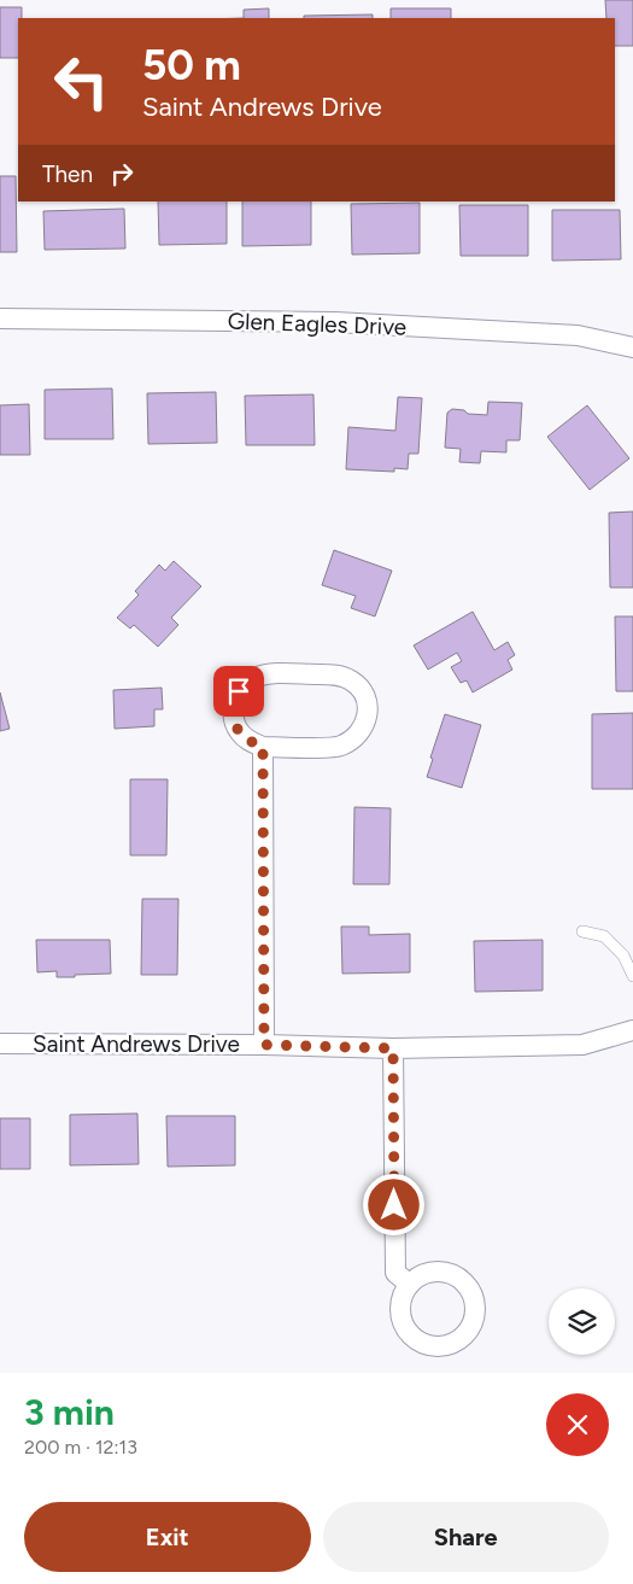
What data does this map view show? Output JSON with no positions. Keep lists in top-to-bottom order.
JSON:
{
  "streets": {
    "street": ["Glen Eagles Drive", "Saint Andrews Drive"]
  },
  "page": {
    "turn": ["50 m", "Saint Andrews Drive"],
    "then": "Then",
    "heading": ["3 min", "200 m · 12:13"],
    "buttons": ["Exit", "Share"]
  }
}
